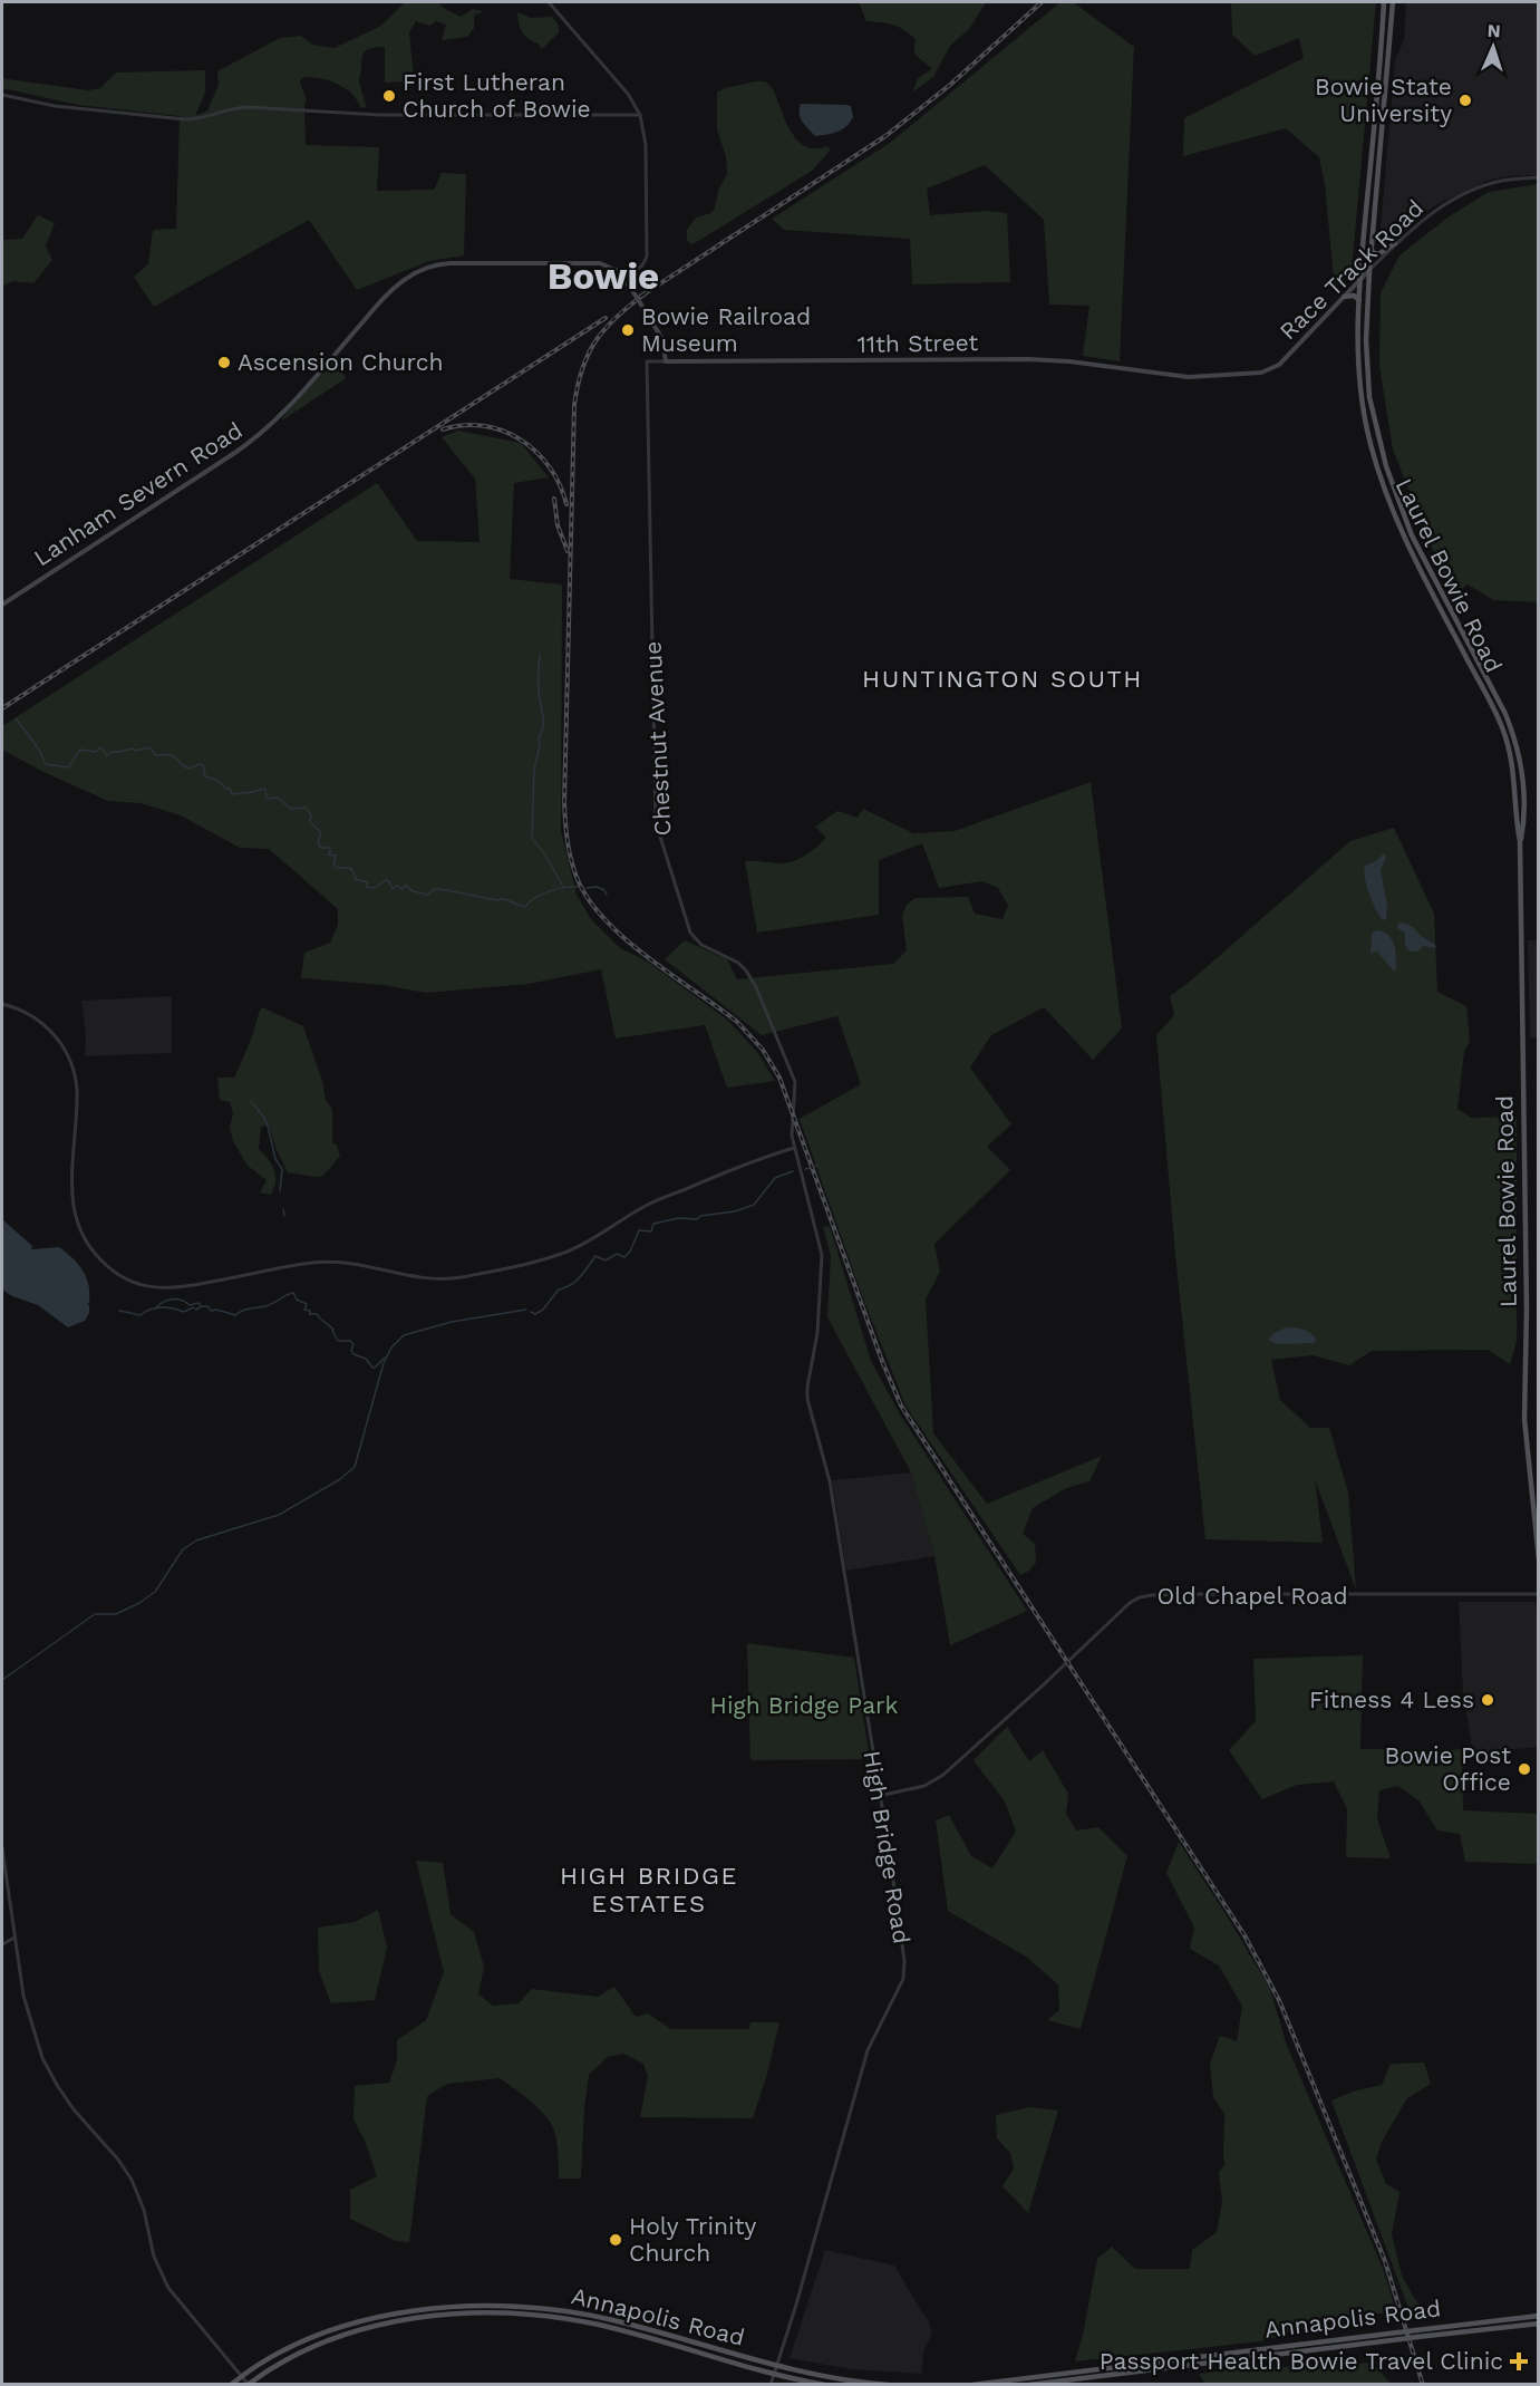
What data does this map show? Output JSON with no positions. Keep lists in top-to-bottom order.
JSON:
{
  "streets": {
    "main road": [
      "Race Track Road",
      "11th Street",
      "Lanham Severn Road",
      "Laurel Bowie Road",
      "Annapolis Road"
    ],
    "street": ["Chestnut Avenue", "Old Chapel Road", "High Bridge Road"]
  },
  "crossings": [
    ["Race Track Road", "11th Street"],
    ["Race Track Road", "Laurel Bowie Road"],
    ["11th Street", "Chestnut Avenue"],
    ["Chestnut Avenue", "High Bridge Road"],
    ["Old Chapel Road", "High Bridge Road"],
    ["High Bridge Road", "Annapolis Road"]
  ],
  "districts": ["Bowie", "HUNTINGTON SOUTH", "HIGH BRIDGE ESTATES"],
  "parks": ["High Bridge Park"],
  "places": {
    "other": [
      "First Lutheran Church of Bowie",
      "Bowie State University",
      "Bowie Railroad Museum",
      "Ascension Church",
      "Fitness 4 Less",
      "Bowie Post Office",
      "Holy Trinity Church"
    ],
    "health": ["Passport Health Bowie Travel Clinic"]
  },
  "north": "top"
}
